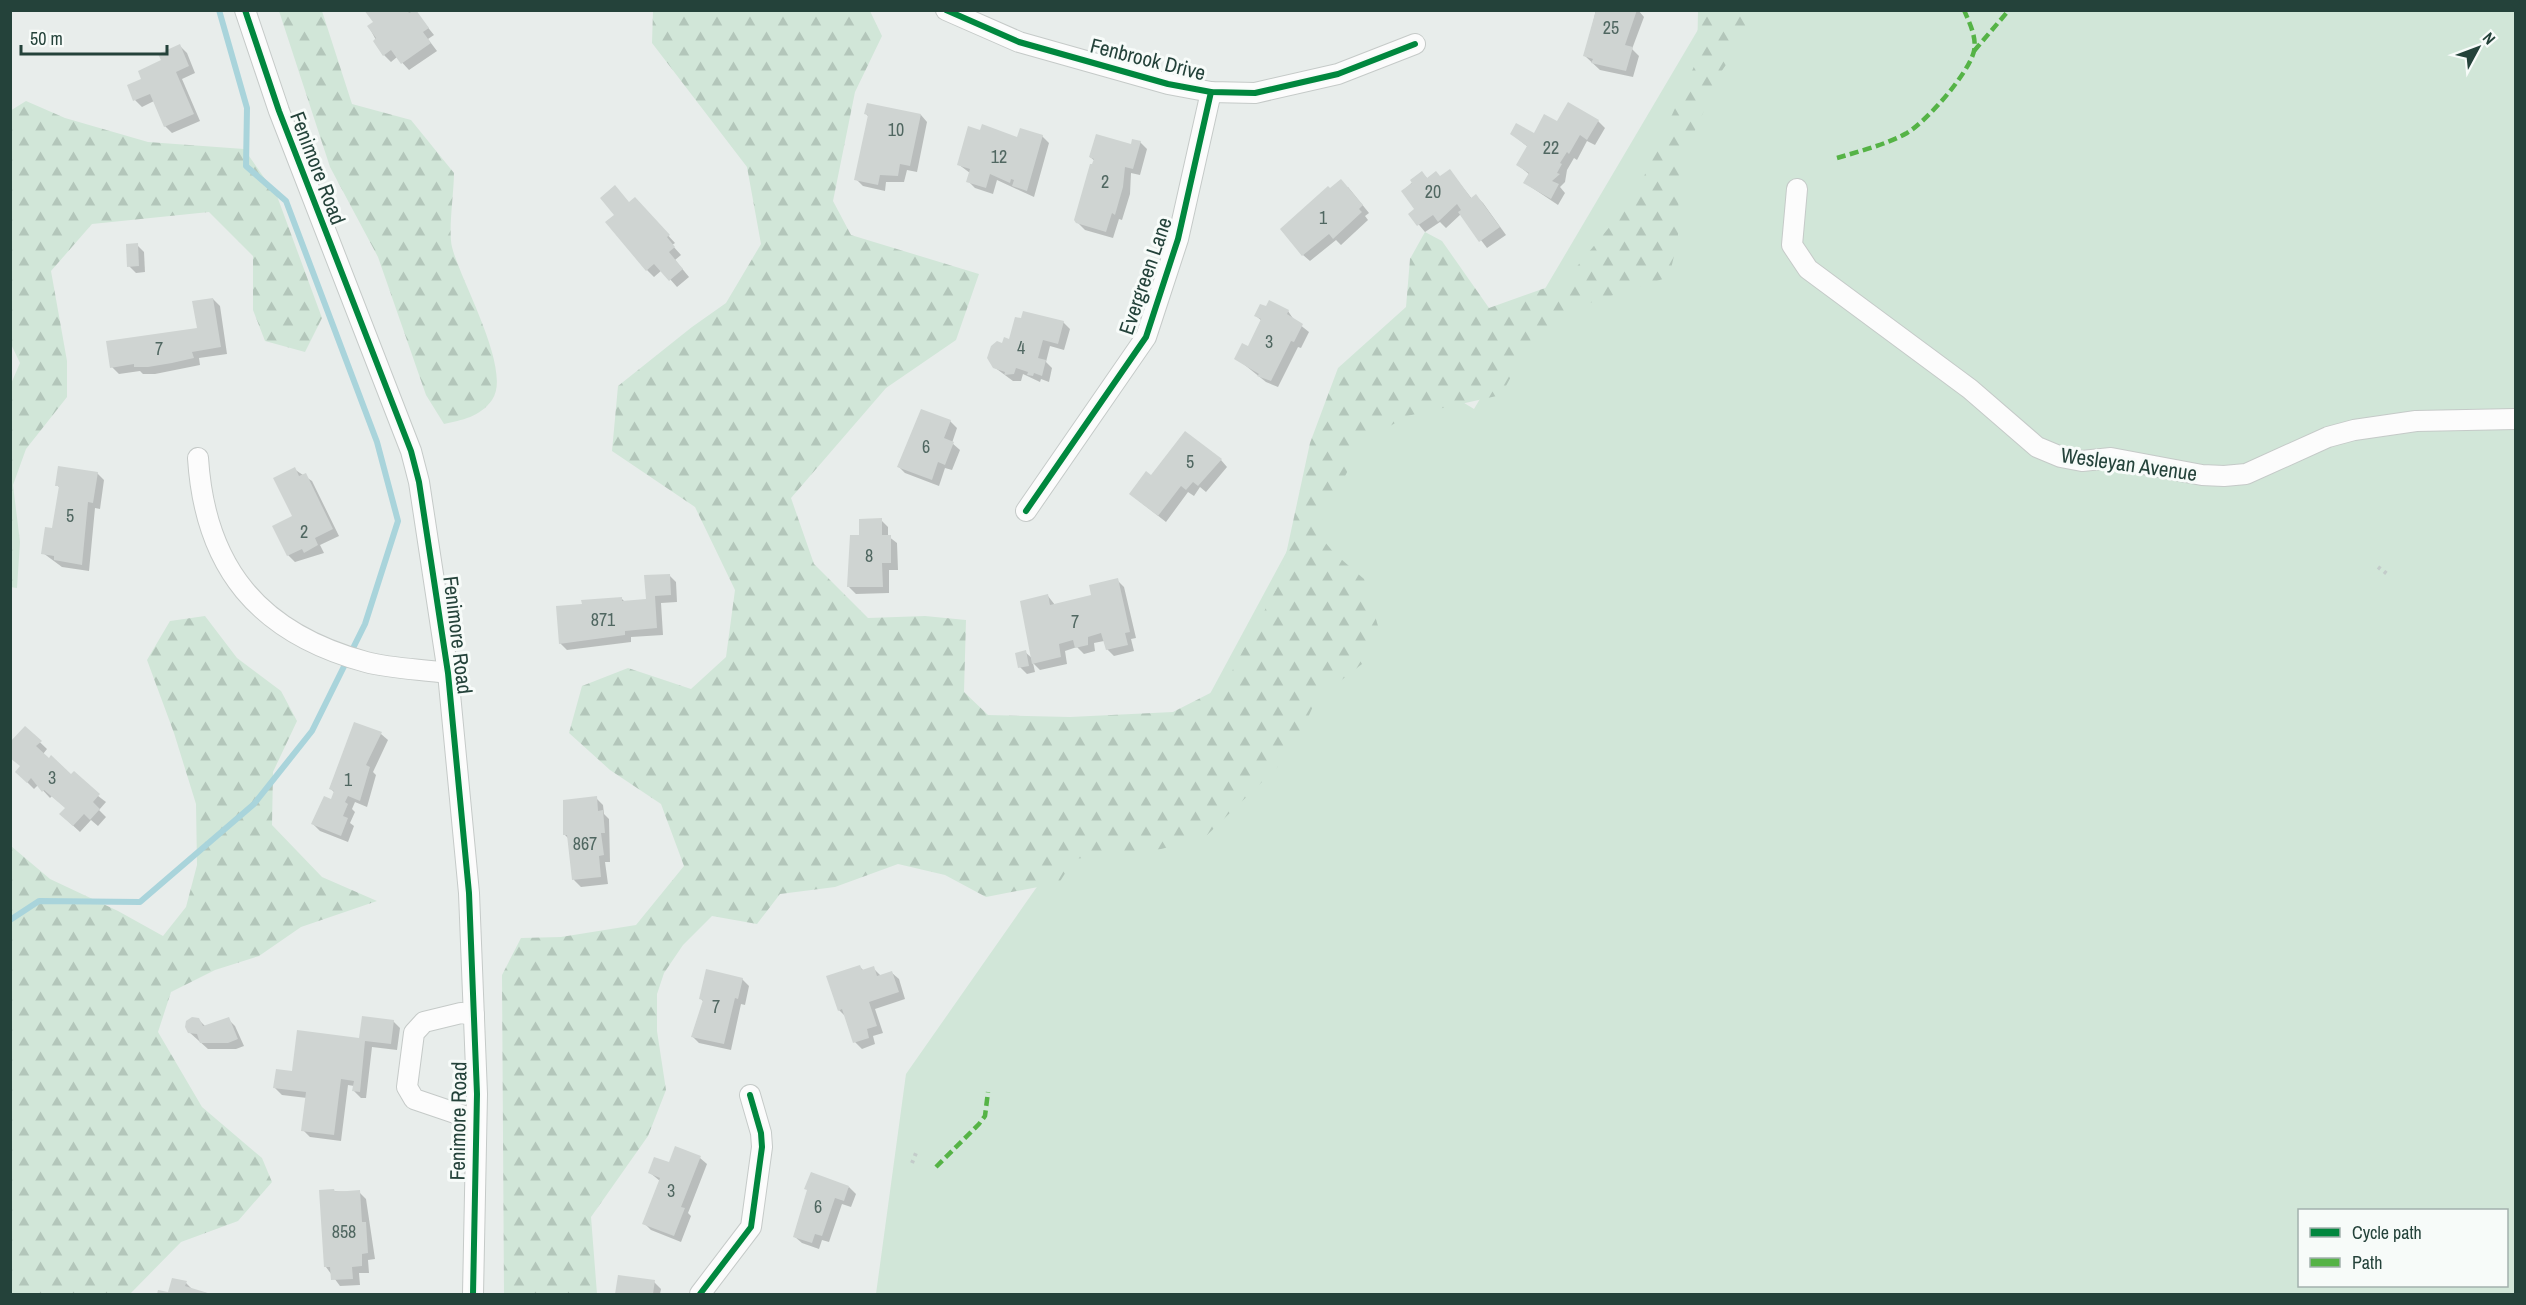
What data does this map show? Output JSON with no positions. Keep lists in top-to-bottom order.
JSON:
{
  "streets": {
    "street": [
      "Fenbrook Drive",
      "Fenimore Road",
      "Evergreen Lane",
      "Wesleyan Avenue"
    ]
  },
  "crossings": [
    ["Fenbrook Drive", "Evergreen Lane"]
  ],
  "house_numbers": [
    "25",
    "10",
    "22",
    "12",
    "2",
    "20",
    "1",
    "3",
    "4",
    "7",
    "6",
    "5",
    "5",
    "2",
    "8",
    "871",
    "7",
    "3",
    "1",
    "867",
    "7",
    "3",
    "6",
    "858"
  ],
  "legend": ["Cycle path", "Path"],
  "scale_bar": "50 m",
  "north": "top right"
}
